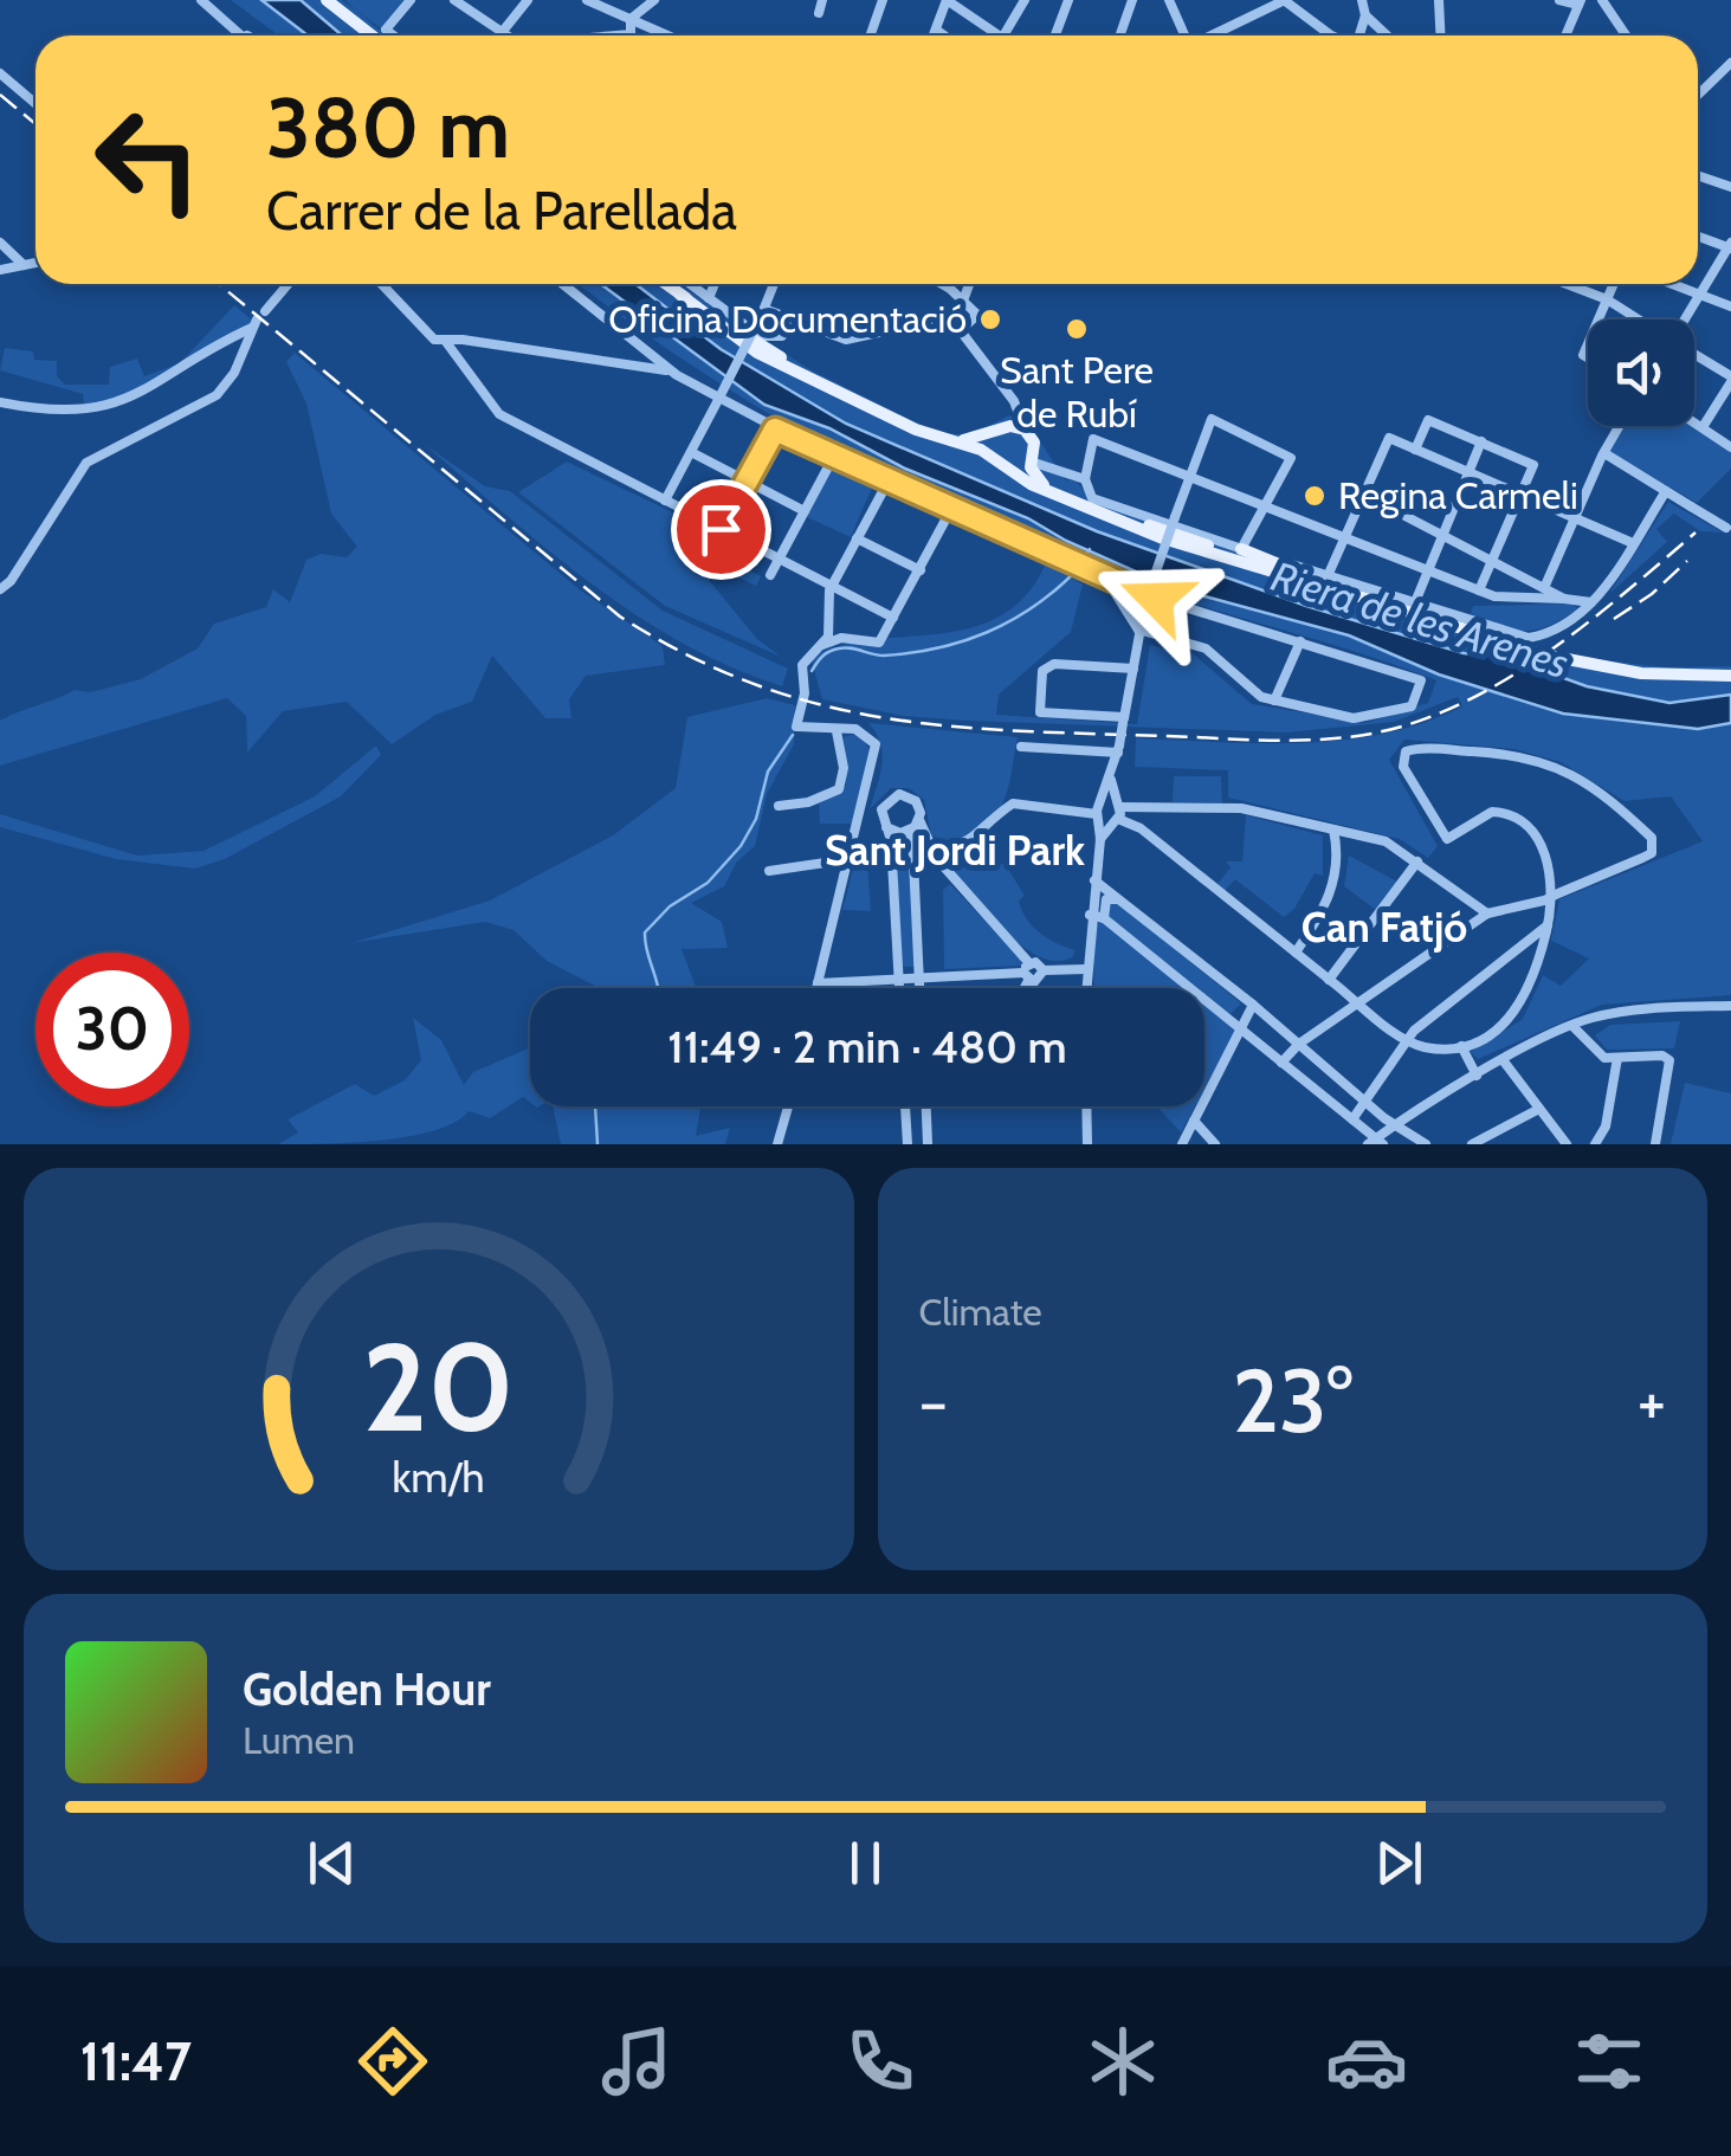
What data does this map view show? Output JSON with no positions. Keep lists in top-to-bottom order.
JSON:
{
  "districts": ["Sant Jordi Park", "Can Fatjó"],
  "water": ["Riera de les Arenes"],
  "places": ["Oficina Documentació", "Sant Pere de Rubí", "Regina Carmeli"],
  "page": {
    "turn": ["380 m", "Carrer de la Parellada"],
    "limit": "30",
    "trip": "11:49 · 2 min · 480 m",
    "tile": "Climate",
    "heat": ["−", "23°", "+"],
    "song": ["Golden Hour", "Lumen"],
    "tabs": "11:47",
    "gauge": ["20", "km/h"]
  }
}
